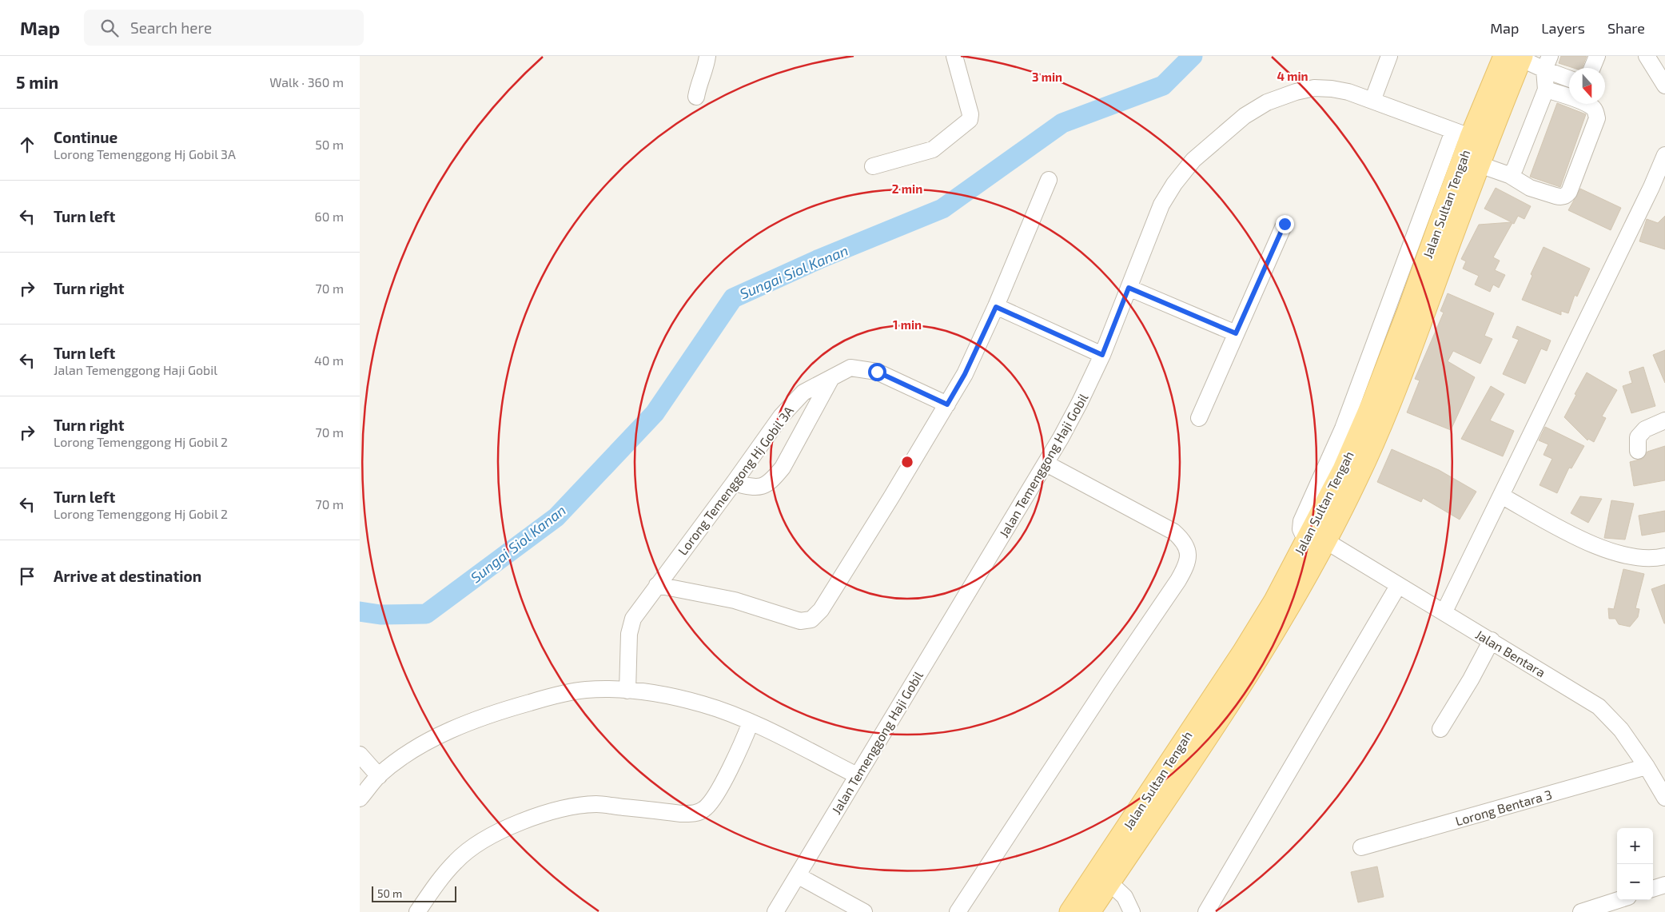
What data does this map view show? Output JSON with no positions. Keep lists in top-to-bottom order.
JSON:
{
  "streets": {
    "main road": ["Jalan Sultan Tengah"],
    "street": [
      "Jalan Temenggong Haji Gobil",
      "Lorong Temenggong Hj Gobil 3A",
      "Jalan Bentara",
      "Lorong Bentara 3"
    ]
  },
  "crossings": [
    ["Jalan Sultan Tengah", "Jalan Temenggong Haji Gobil"],
    ["Jalan Sultan Tengah", "Jalan Bentara"],
    ["Jalan Bentara", "Lorong Bentara 3"]
  ],
  "water": ["Sungai Siol Kanan"],
  "scale_bar": "50 m",
  "north": "bottom",
  "page": {
    "header": "Map",
    "search": "Search here",
    "nav": ["Map", "Layers", "Share"],
    "heading": ["5 min", "Walk · 360 m"],
    "list": [
      ["Continue", "Lorong Temenggong Hj Gobil 3A", "50 m"],
      ["Turn left", "60 m"],
      ["Turn right", "70 m"],
      ["Turn left", "Jalan Temenggong Haji Gobil", "40 m"],
      ["Turn right", "Lorong Temenggong Hj Gobil 2", "70 m"],
      ["Turn left", "Lorong Temenggong Hj Gobil 2", "70 m"],
      "Arrive at destination"
    ],
    "map_buttons": ["+", "−"],
    "scale": "50 m"
  },
  "rings": [
    "4 min",
    "3 min",
    "2 min",
    "1 min"
  ]
}
